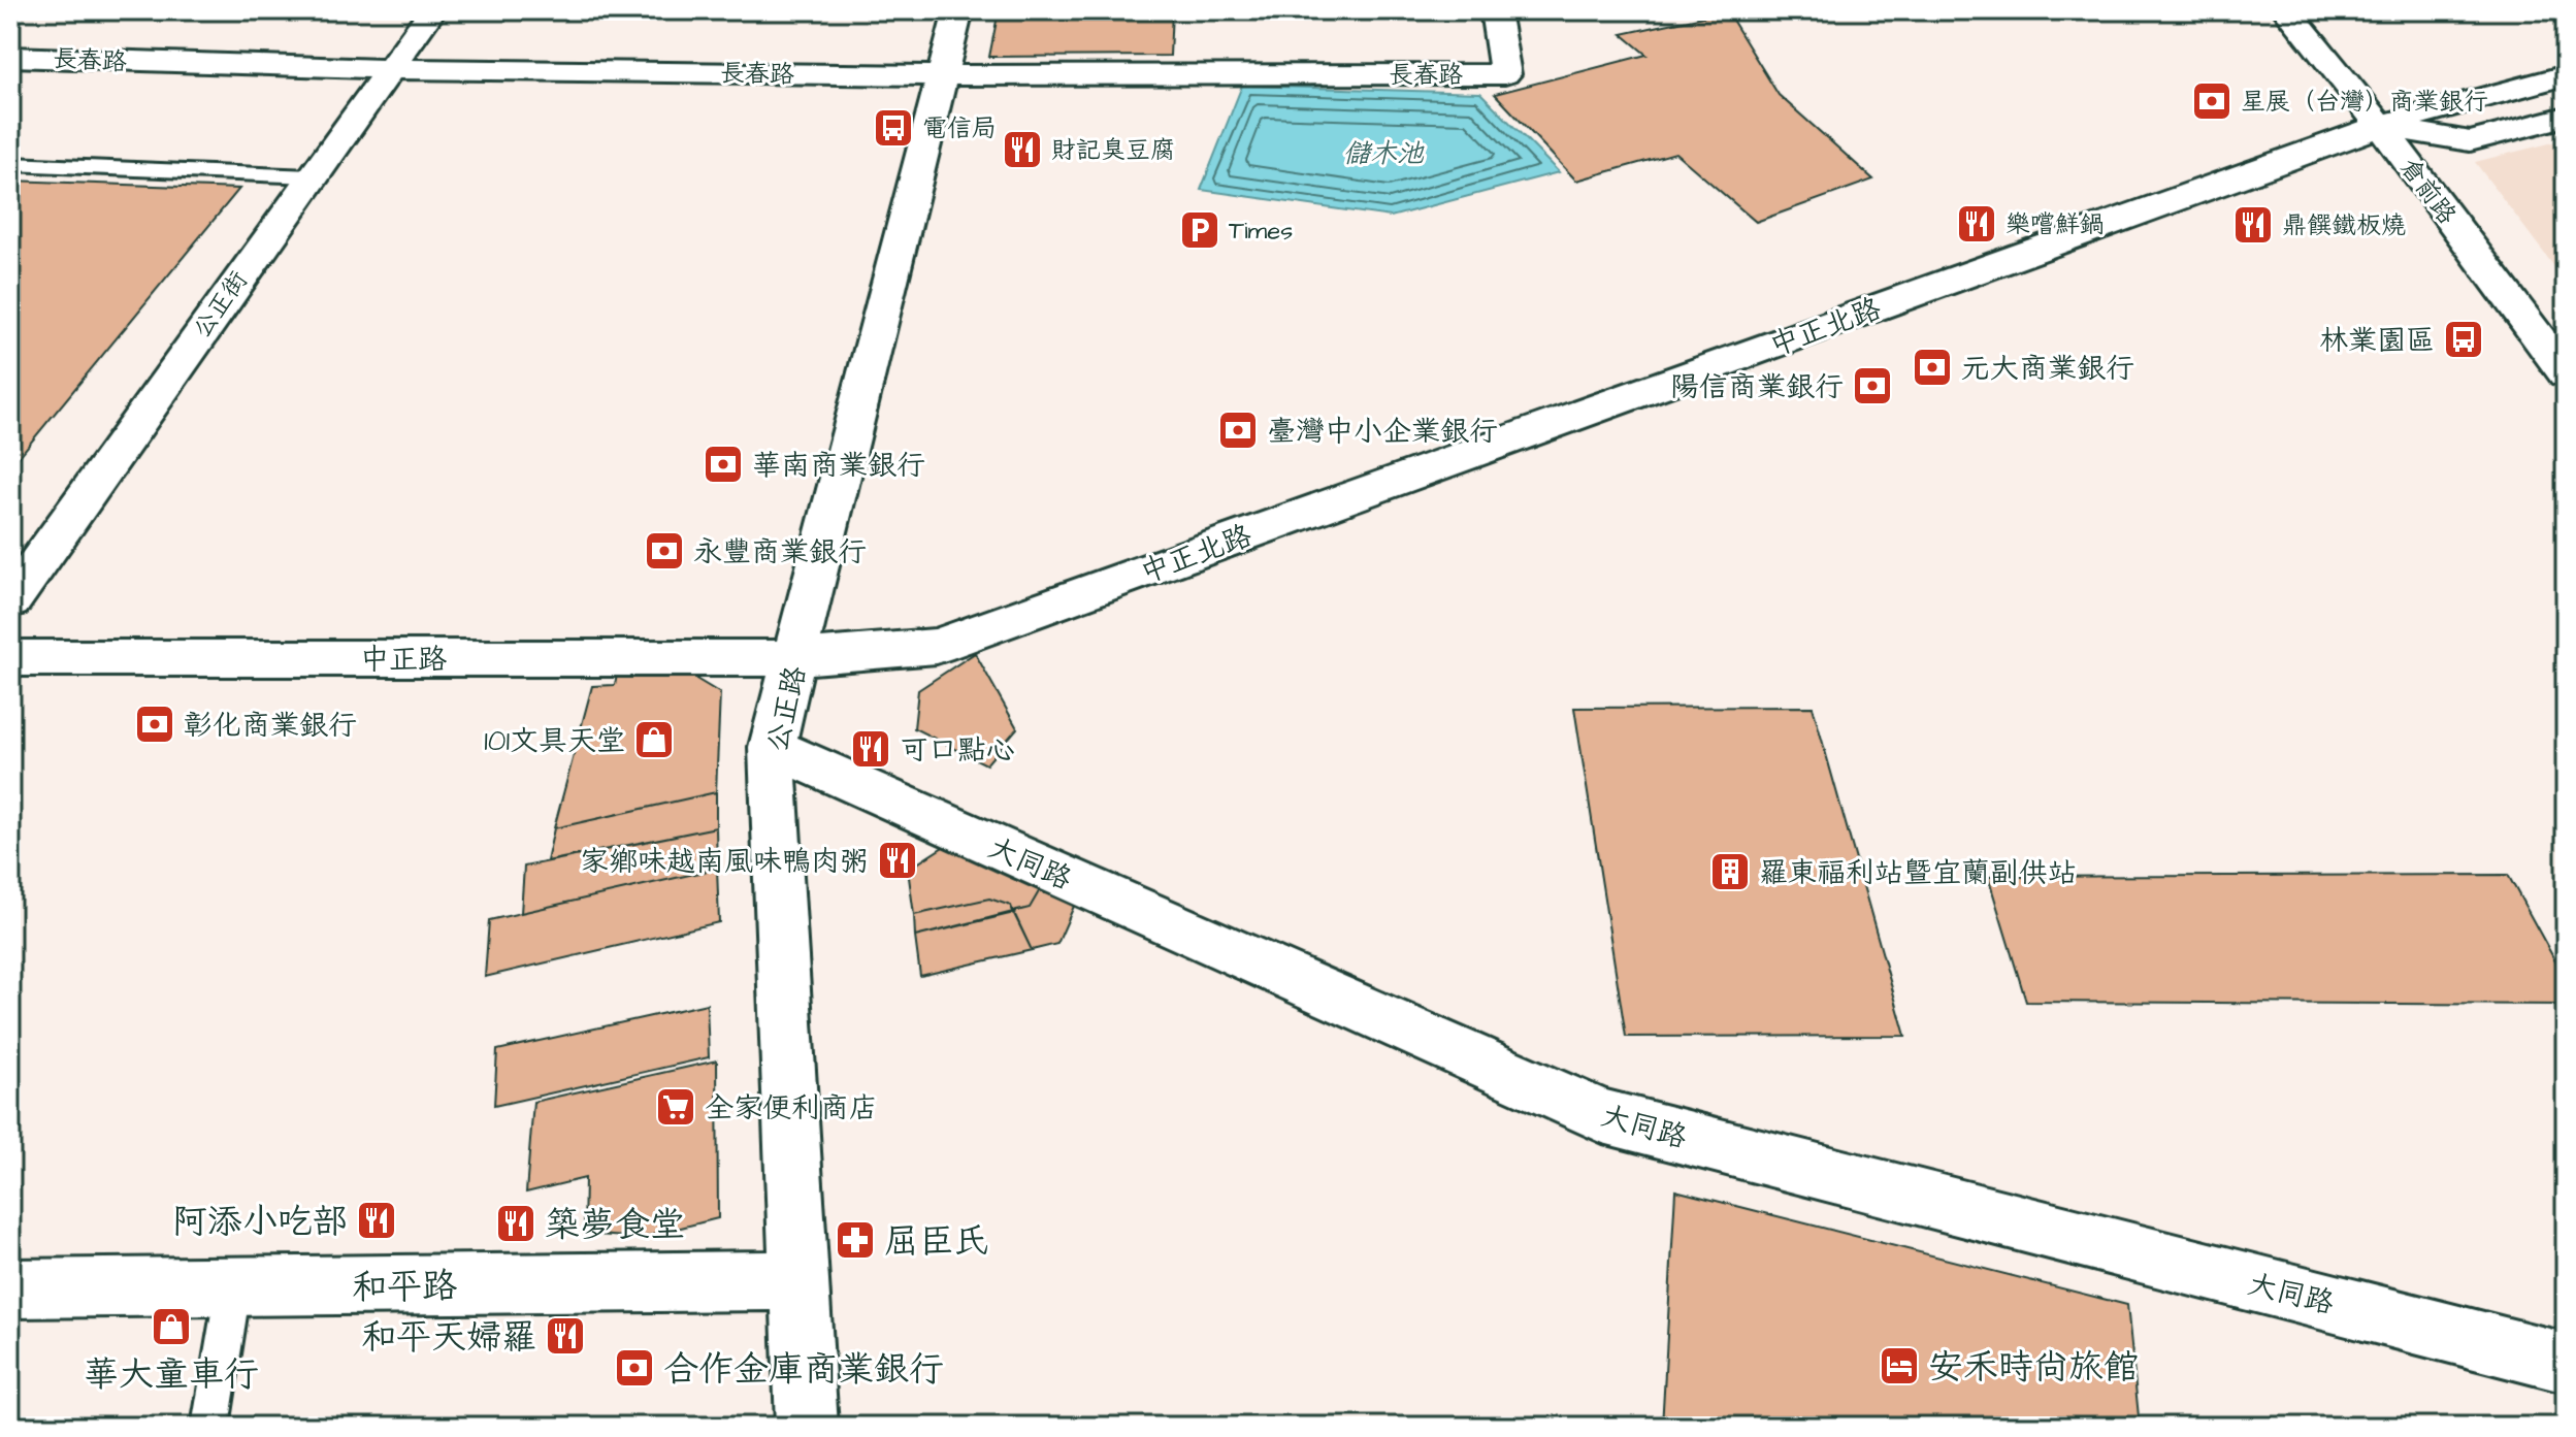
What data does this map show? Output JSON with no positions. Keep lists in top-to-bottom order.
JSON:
{
  "streets": {
    "street": [
      "長春路",
      "倉前路",
      "公正街",
      "中正北路",
      "中正路",
      "公正路",
      "大同路",
      "和平路"
    ]
  },
  "crossings": [
    ["長春路", "公正街"],
    ["長春路", "公正路"],
    ["倉前路", "中正北路"],
    ["中正北路", "中正路"],
    ["中正北路", "公正路"],
    ["中正路", "公正路"],
    ["公正路", "大同路"],
    ["公正路", "和平路"]
  ],
  "water": ["儲木池"],
  "places": {
    "bank": [
      "星展（台灣）商業銀行",
      "元大商業銀行",
      "陽信商業銀行",
      "臺灣中小企業銀行",
      "華南商業銀行",
      "永豐商業銀行",
      "彰化商業銀行",
      "合作金庫商業銀行"
    ],
    "bus stop": ["電信局", "林業園區"],
    "restaurant": [
      "財記臭豆腐",
      "樂嚐鮮鍋",
      "鼎饌鐵板燒",
      "可口點心",
      "家鄉味越南風味鴨肉粥",
      "阿添小吃部",
      "築夢食堂",
      "和平天婦羅"
    ],
    "parking": ["Times"],
    "shop": ["101文具天堂", "華大童車行"],
    "building": ["羅東福利站暨宜蘭副供站"],
    "supermarket": ["全家便利商店"],
    "pharmacy": ["屈臣氏"],
    "hotel": ["安禾時尚旅館"]
  }
}
